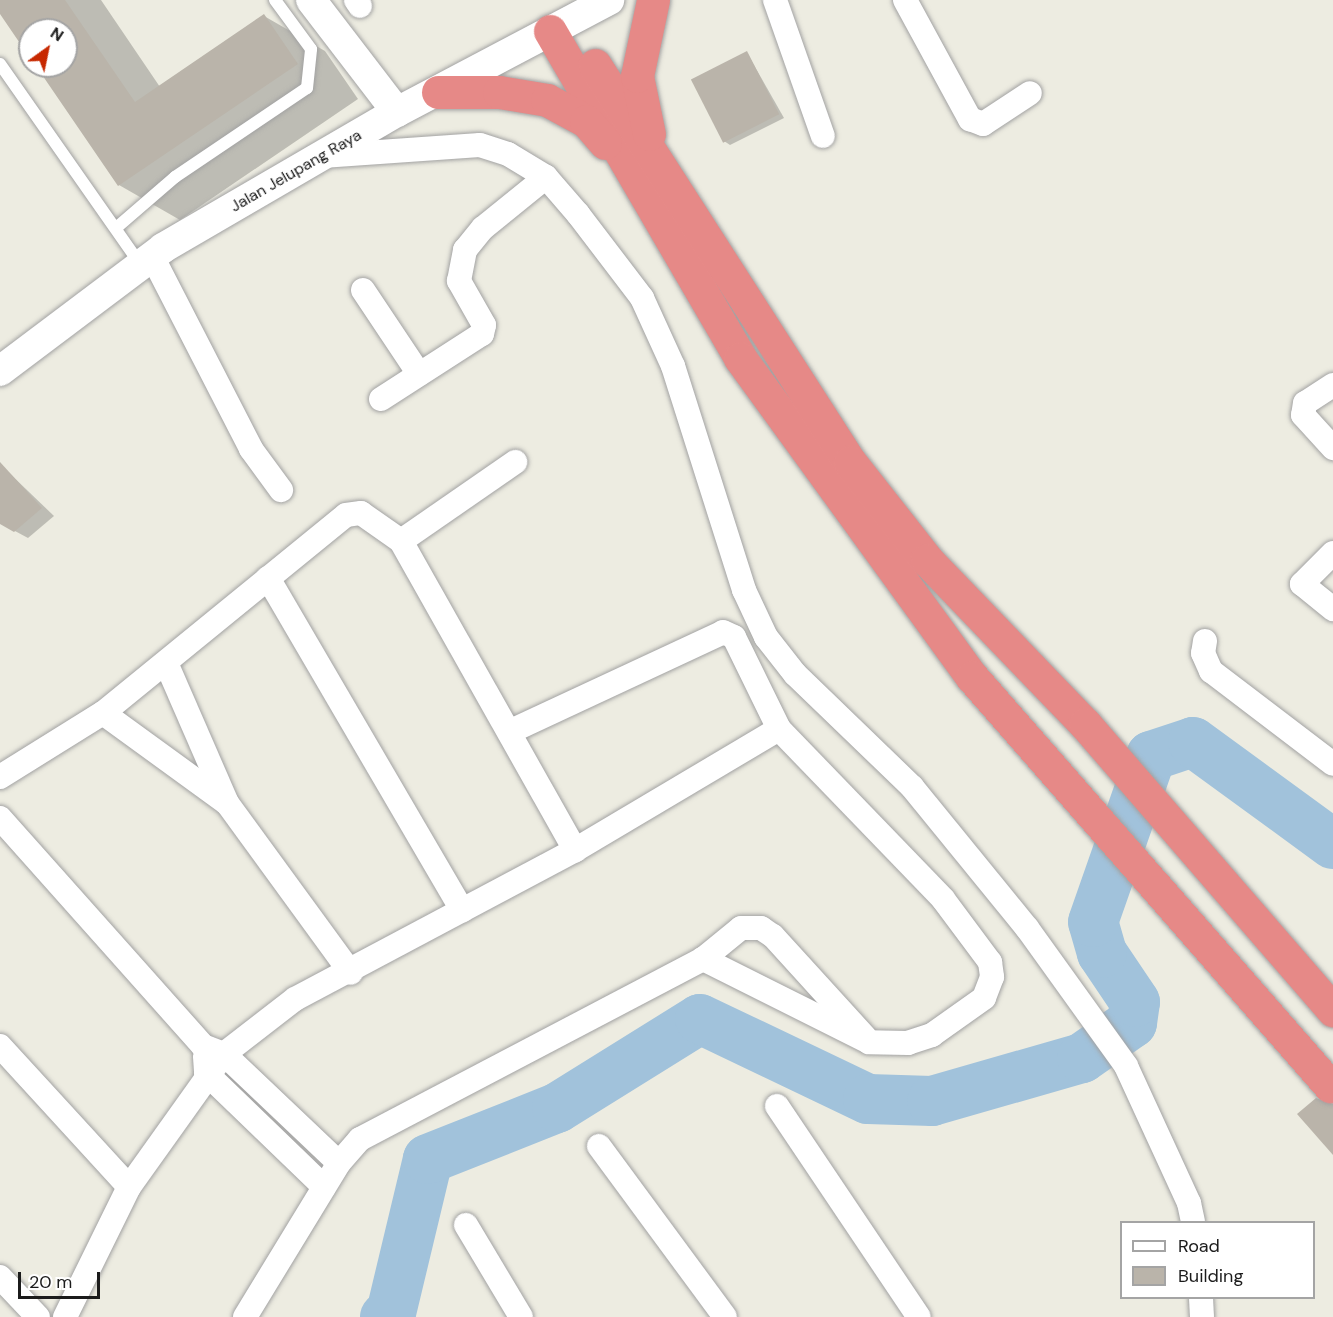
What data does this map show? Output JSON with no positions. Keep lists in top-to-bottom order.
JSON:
{
  "streets": {
    "street": ["Jalan Jelupang Raya"]
  },
  "legend": ["Road", "Building"],
  "scale_bar": "20 m",
  "north": "top right"
}
